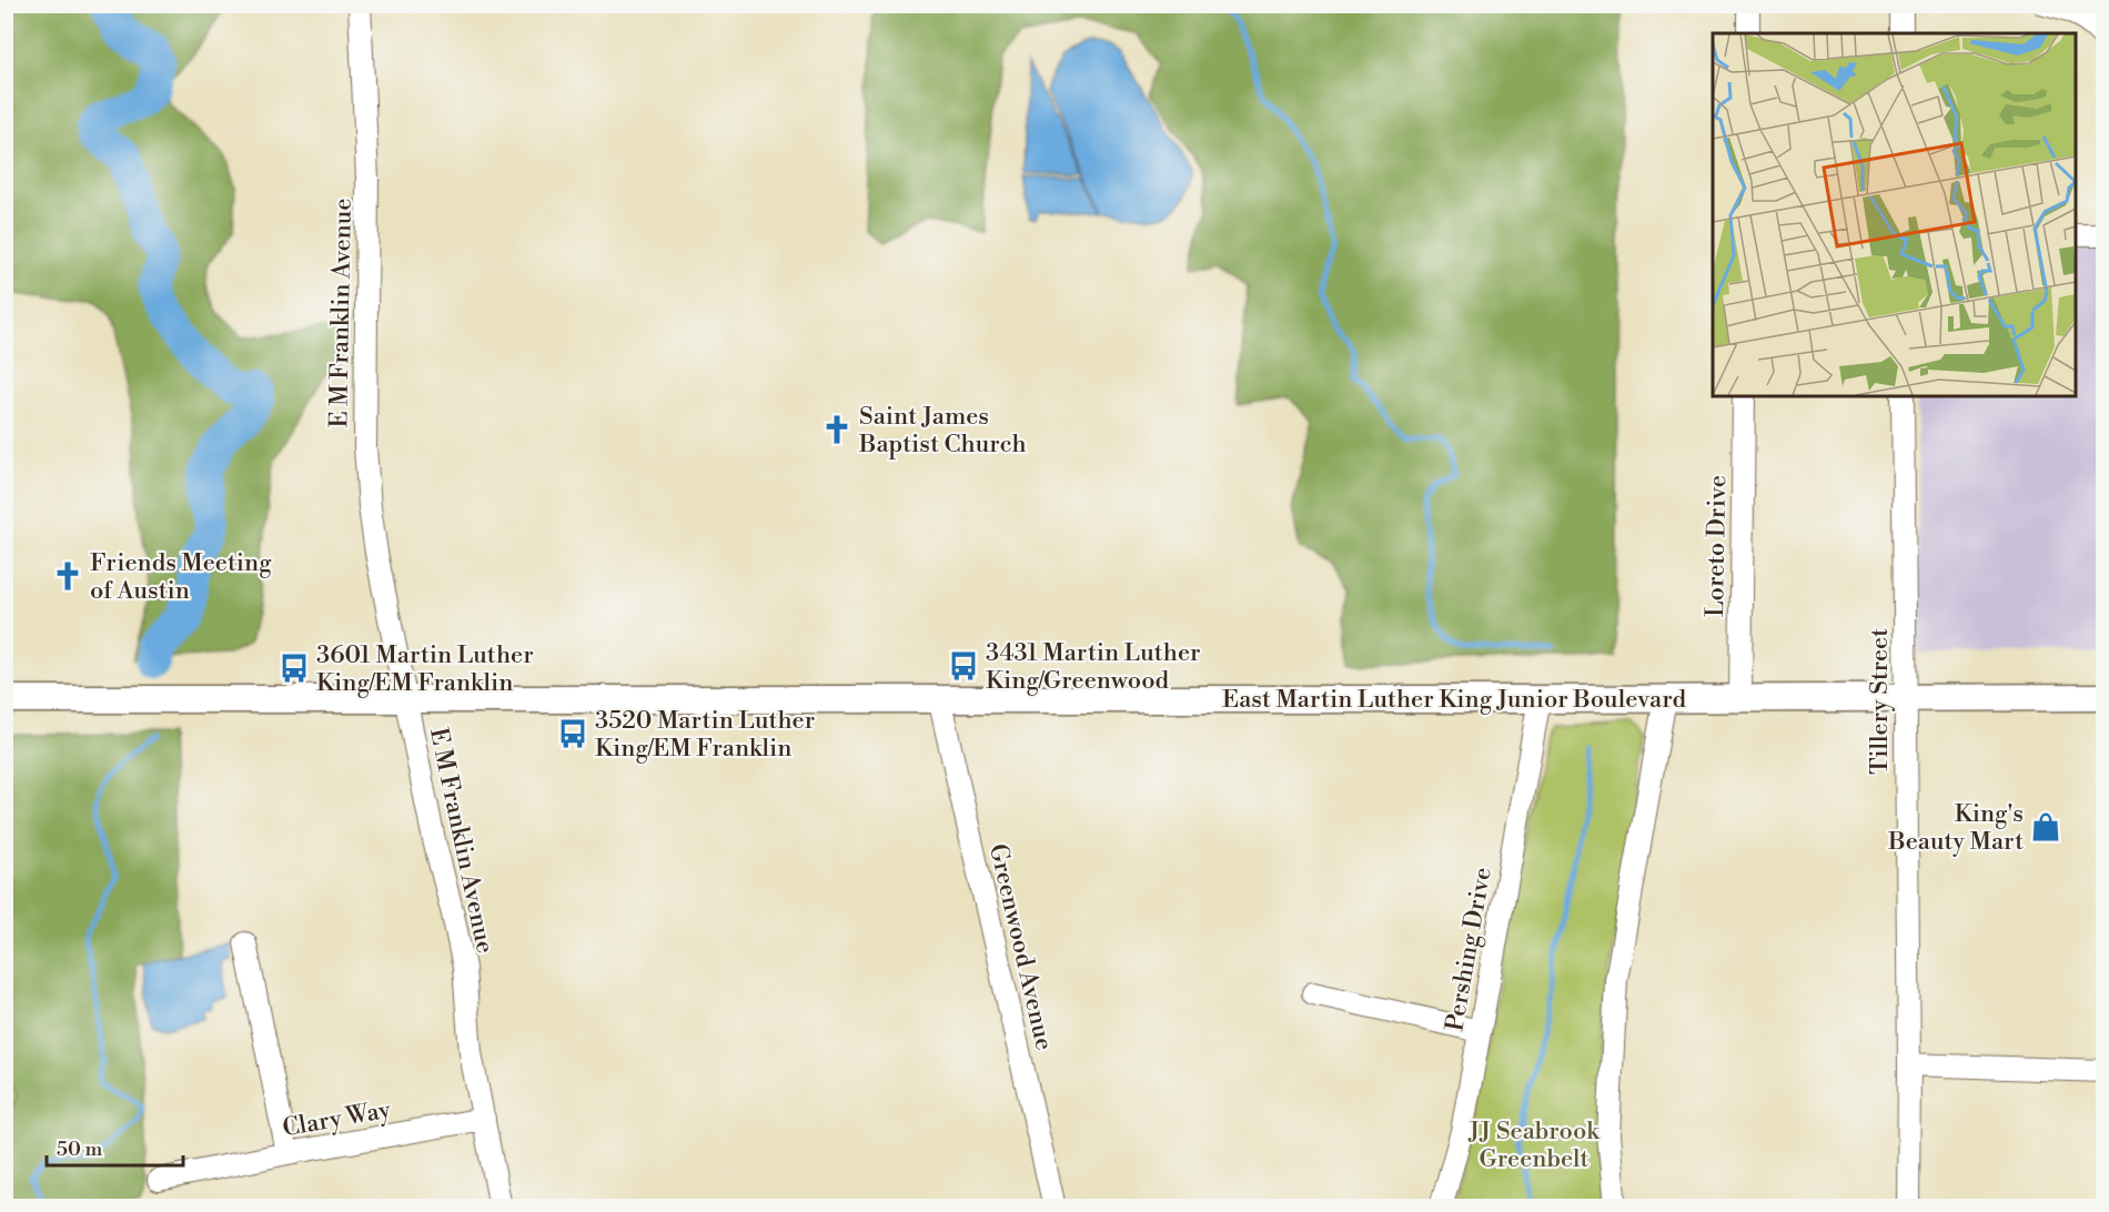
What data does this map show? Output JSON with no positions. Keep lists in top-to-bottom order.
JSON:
{
  "streets": {
    "main road": ["East Martin Luther King Junior Boulevard"],
    "street": [
      "E M Franklin Avenue",
      "Loreto Drive",
      "Tillery Street",
      "Greenwood Avenue",
      "Pershing Drive",
      "Clary Way"
    ]
  },
  "crossings": [
    ["E M Franklin Avenue", "East Martin Luther King Junior Boulevard"],
    ["E M Franklin Avenue", "Clary Way"],
    ["Loreto Drive", "East Martin Luther King Junior Boulevard"],
    ["East Martin Luther King Junior Boulevard", "Tillery Street"],
    ["East Martin Luther King Junior Boulevard", "Greenwood Avenue"],
    ["East Martin Luther King Junior Boulevard", "Pershing Drive"]
  ],
  "parks": ["JJ Seabrook Greenbelt"],
  "places": {
    "church": ["Saint James Baptist Church", "Friends Meeting of Austin"],
    "bus stop": ["3431 Martin Luther King/Greenwood", "3601 Martin Luther King/EM Franklin", "3520 Martin Luther King/EM Franklin"],
    "shop": ["King's Beauty Mart"]
  },
  "scale_bar": "50 m"
}
